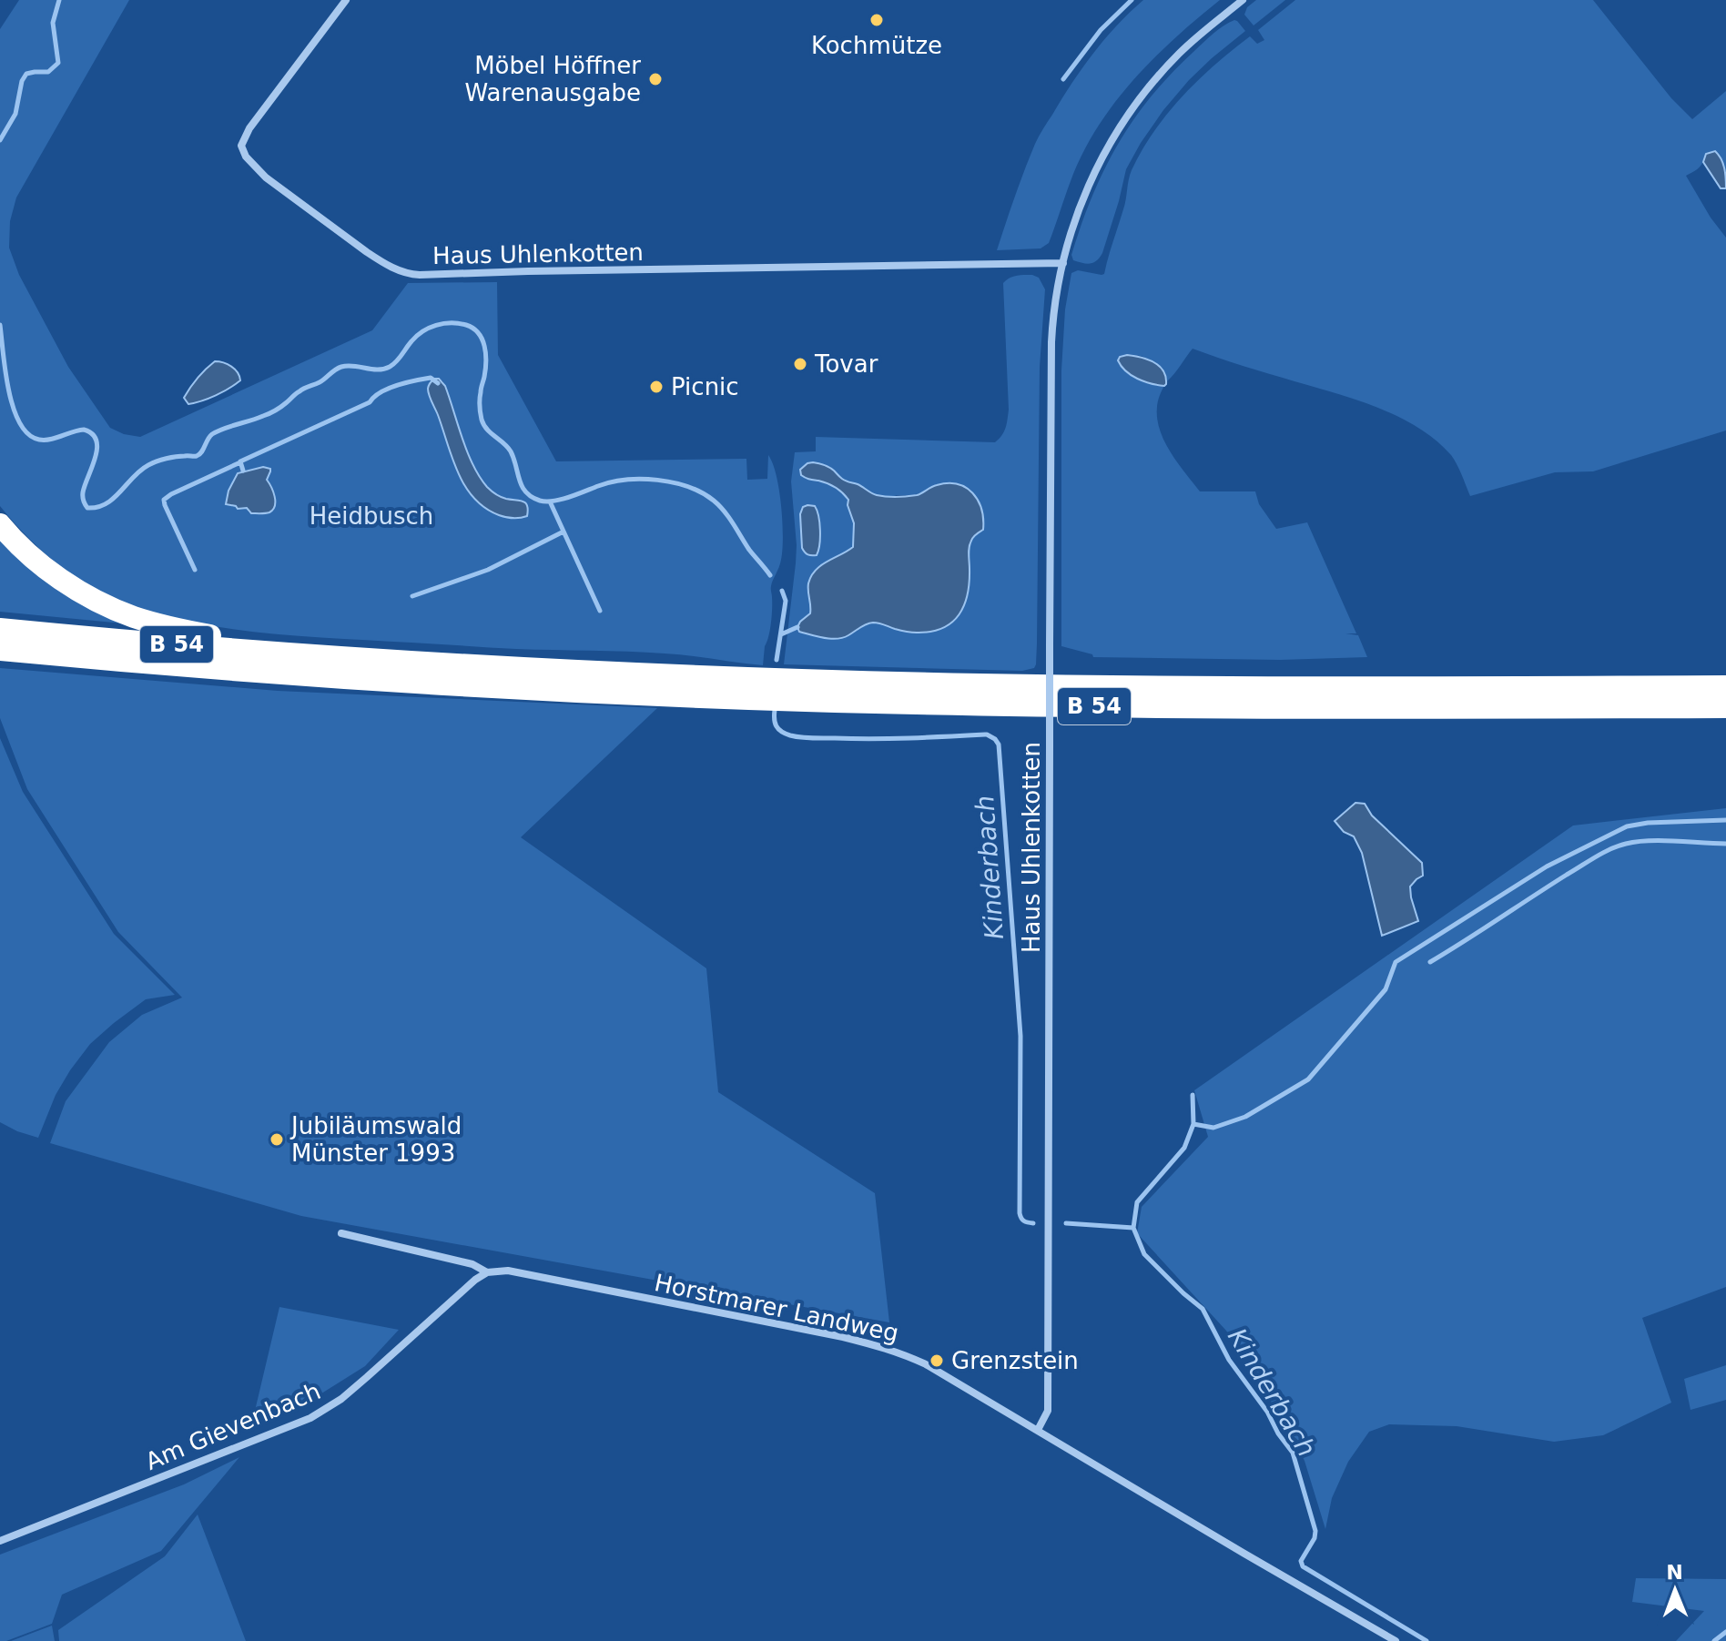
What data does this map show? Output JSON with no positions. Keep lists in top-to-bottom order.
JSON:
{
  "streets": {
    "highway": ["B 54"],
    "street": ["Haus Uhlenkotten", "Horstmarer Landweg", "Am Gievenbach"]
  },
  "crossings": [
    ["Haus Uhlenkotten", "Horstmarer Landweg"],
    ["Horstmarer Landweg", "Am Gievenbach"]
  ],
  "water": ["Kinderbach"],
  "parks": ["Heidbusch"],
  "places": [
    "Kochmütze",
    "Möbel Höffner Warenausgabe",
    "Tovar",
    "Picnic",
    "Jubiläumswald Münster 1993",
    "Grenzstein"
  ],
  "north": "top"
}
